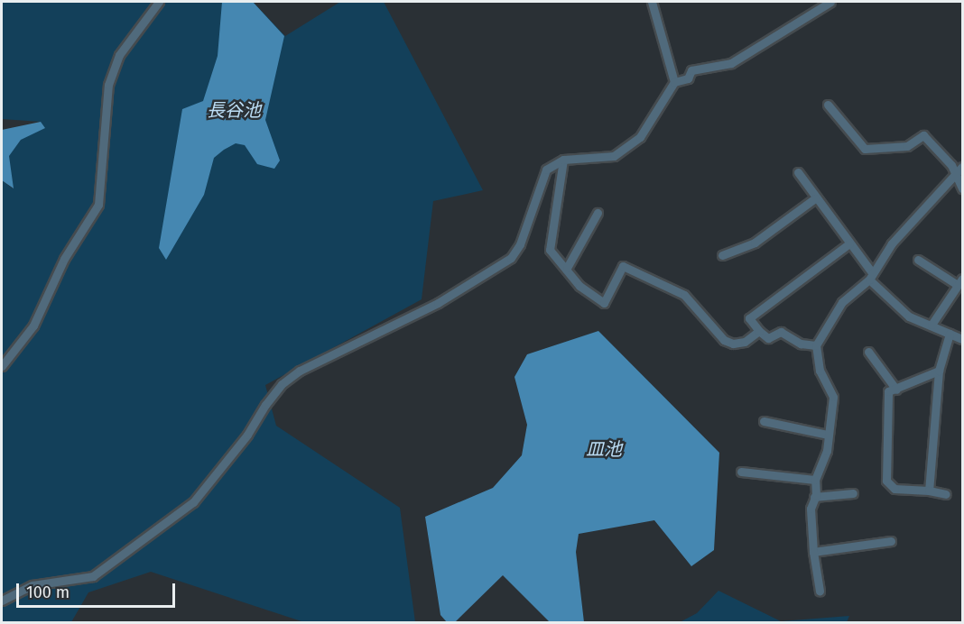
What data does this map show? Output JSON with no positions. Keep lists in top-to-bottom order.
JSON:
{
  "water": ["長谷池", "皿池"],
  "scale_bar": "100 m"
}
